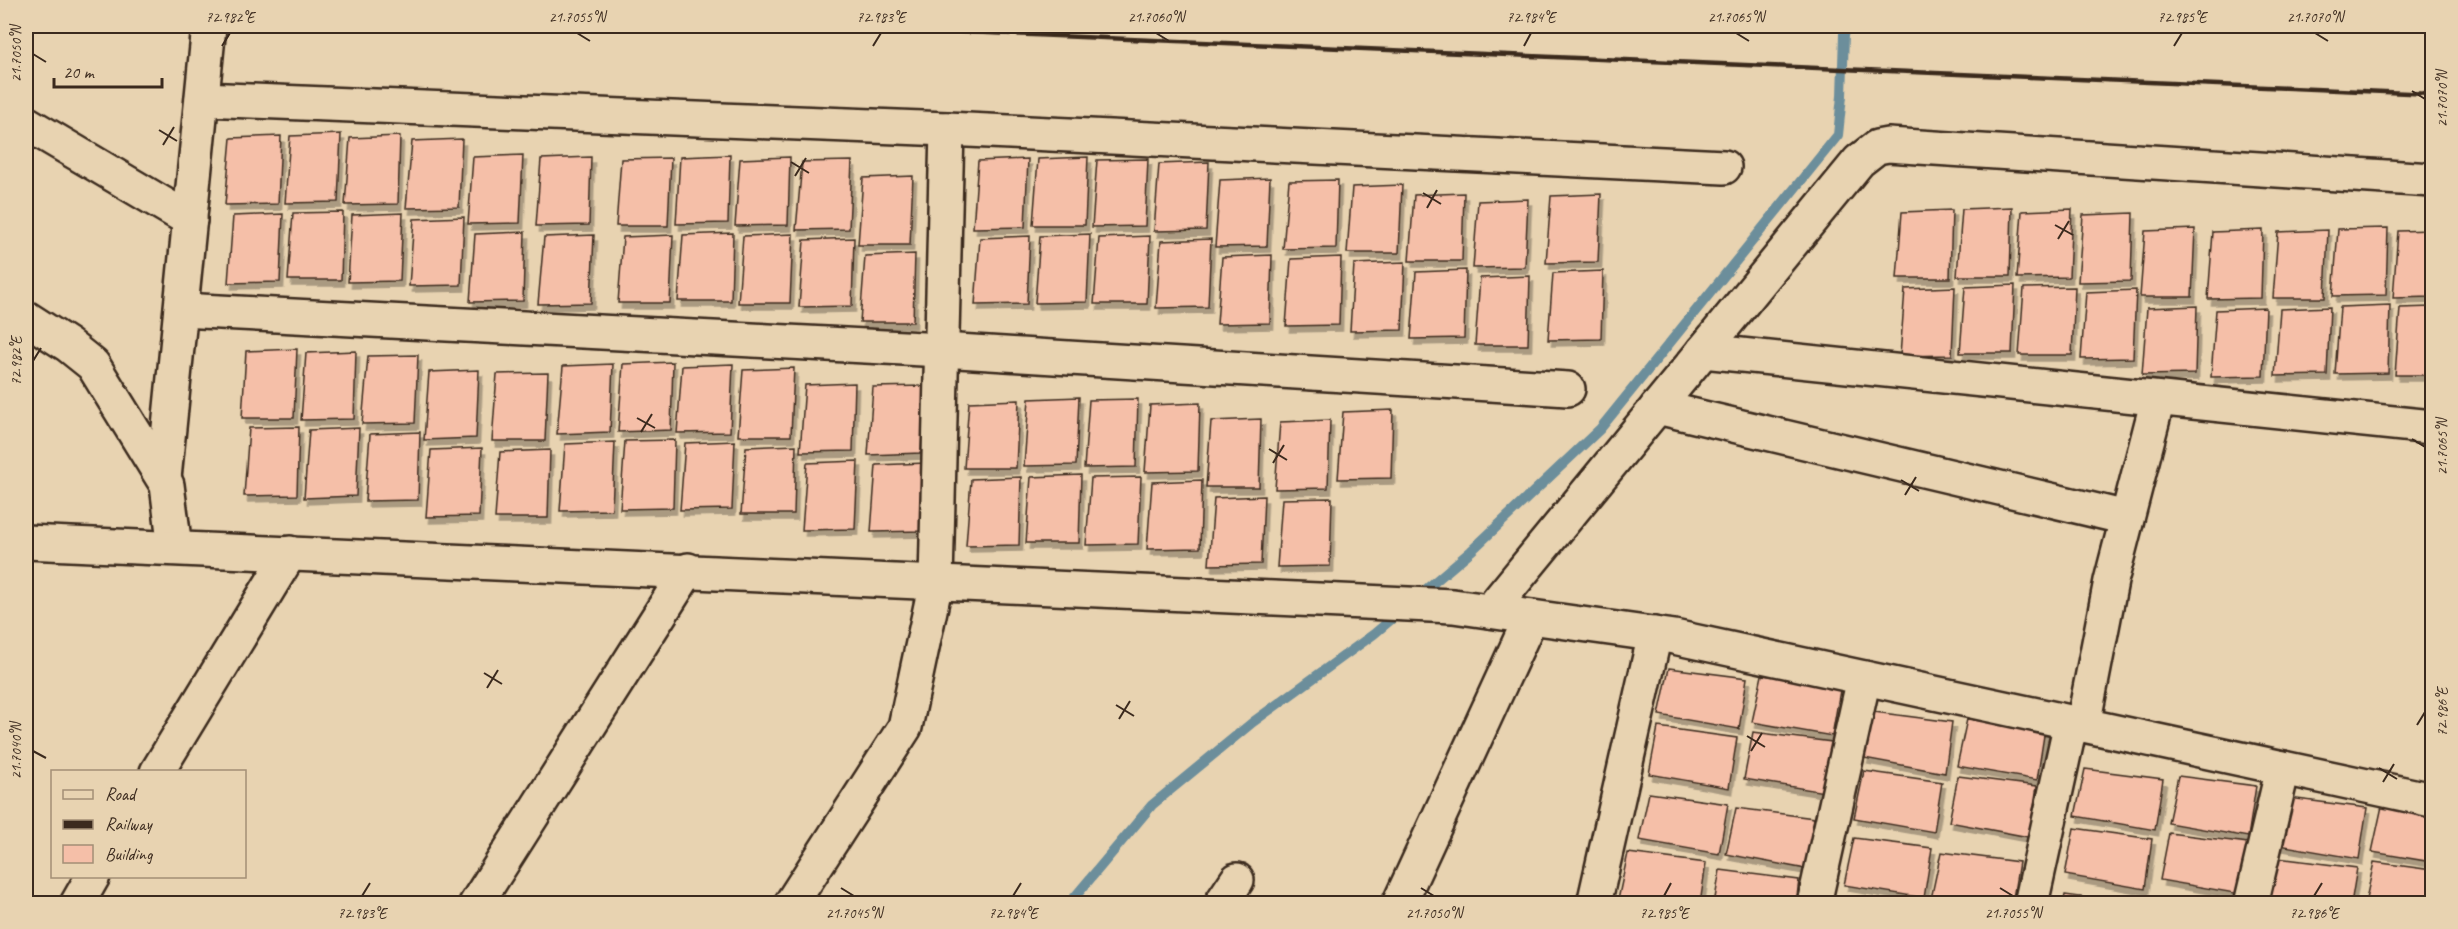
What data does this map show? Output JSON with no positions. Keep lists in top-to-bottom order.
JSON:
{
  "legend": ["Road", "Railway", "Building"],
  "scale_bar": "20 m",
  "coordinates": [
    "72.982°E",
    "21.7055°N",
    "72.983°E",
    "21.7060°N",
    "72.984°E",
    "21.7065°N",
    "72.985°E",
    "21.7070°N",
    "21.7050°N",
    "72.986°E",
    "21.7040°N",
    "21.7045°N"
  ]
}
